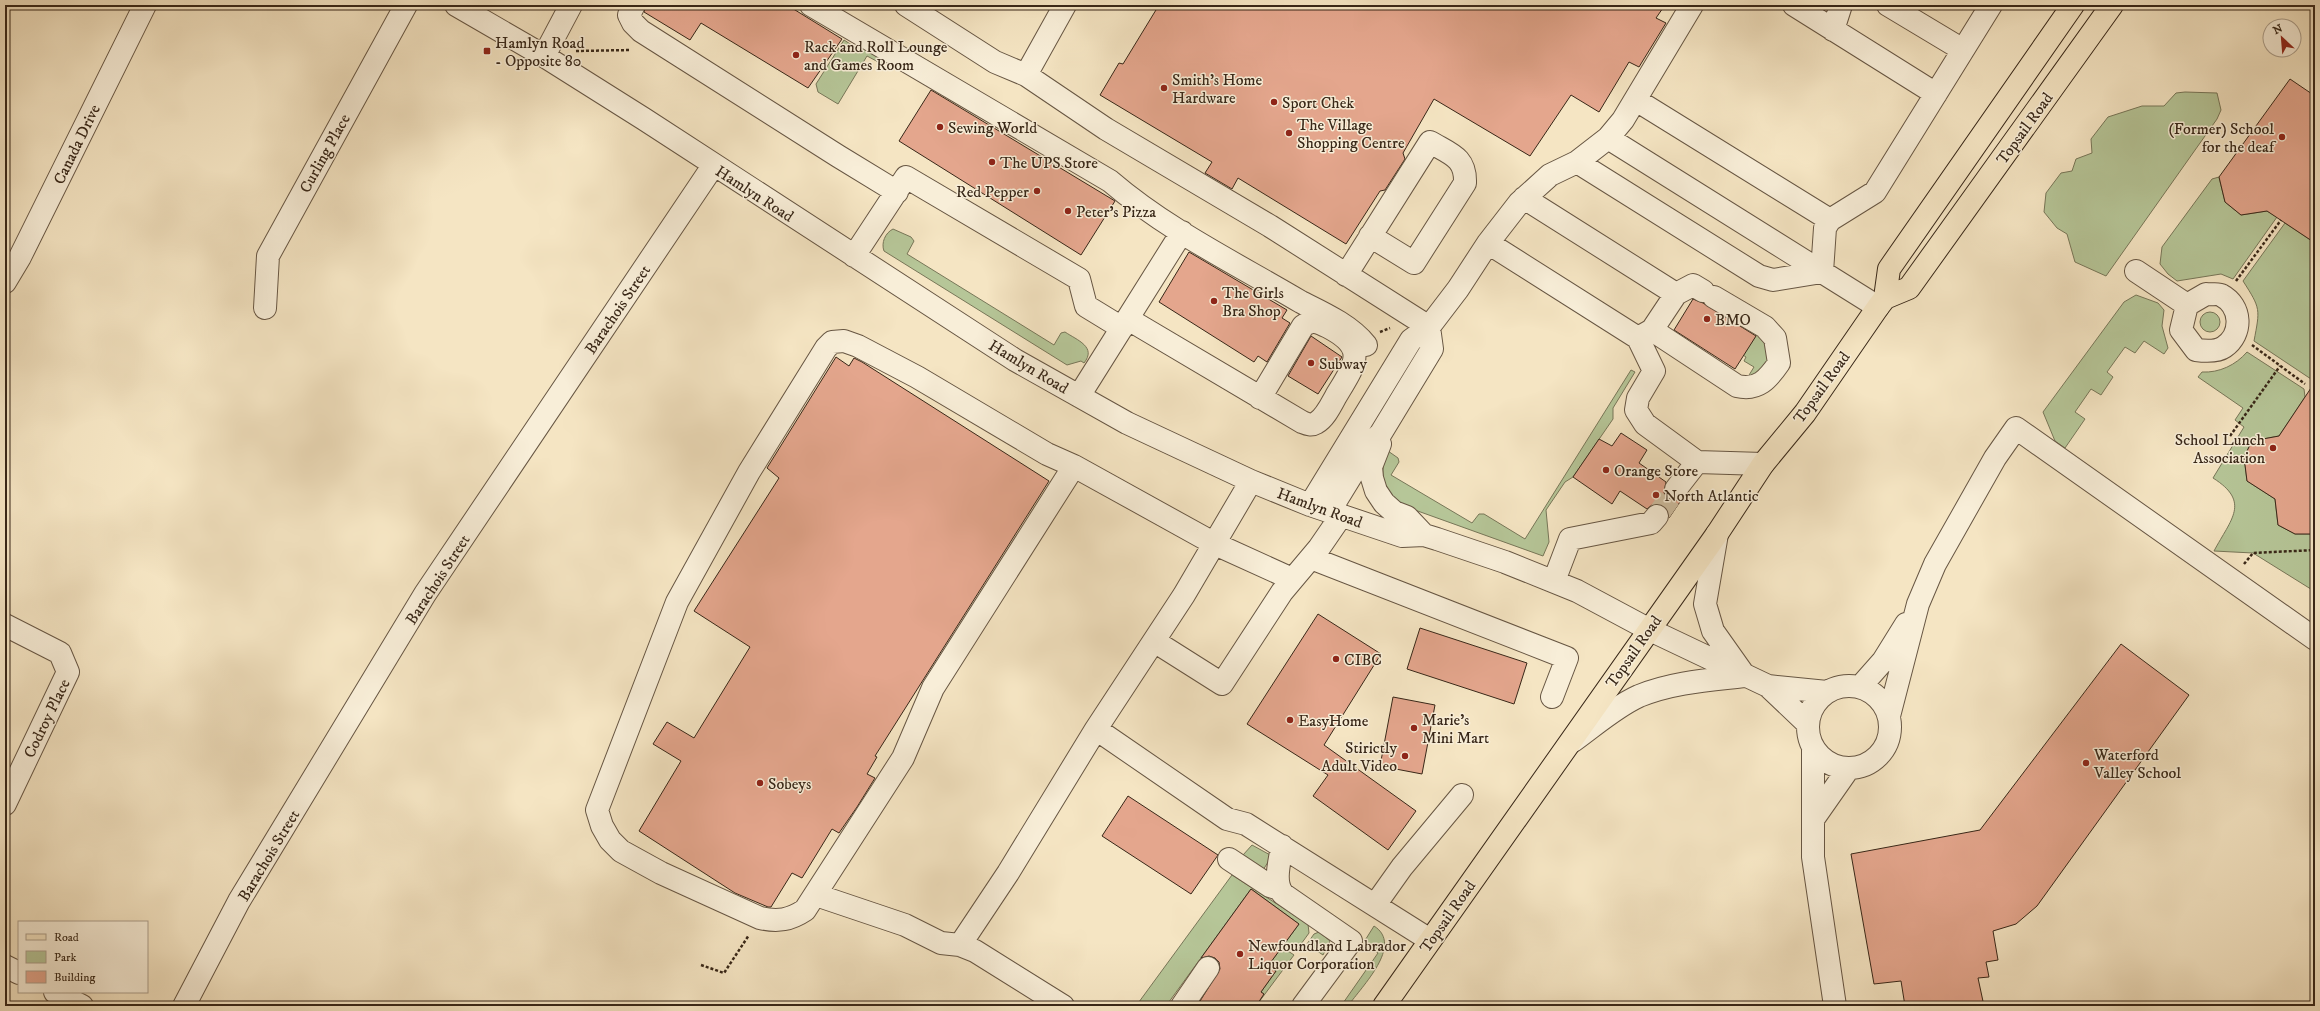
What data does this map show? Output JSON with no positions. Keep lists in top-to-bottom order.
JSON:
{
  "streets": {
    "main road": ["Topsail Road"],
    "street": [
      "Canada Drive",
      "Curling Place",
      "Hamlyn Road",
      "Barachois Street",
      "Codroy Place"
    ]
  },
  "crossings": [
    ["Topsail Road", "Hamlyn Road"],
    ["Hamlyn Road", "Barachois Street"]
  ],
  "places": {
    "transit": ["Hamlyn Road - Opposite 80"],
    "other": [
      "Rack and Roll Lounge and Games Room",
      "Smith's Home Hardware",
      "Sport Chek",
      "Sewing World",
      "The Village Shopping Centre",
      "(Former) School for the deaf",
      "The UPS Store",
      "Red Pepper",
      "Peter's Pizza",
      "The Girls Bra Shop",
      "BMO",
      "Subway",
      "School Lunch Association",
      "Orange Store",
      "North Atlantic",
      "CIBC",
      "EasyHome",
      "Marie's Mini Mart",
      "Stirictly Adult Video",
      "Waterford Valley School",
      "Sobeys",
      "Newfoundland Labrador Liquor Corporation"
    ]
  },
  "legend": ["Road", "Park", "Building"],
  "north": "top left"
}
